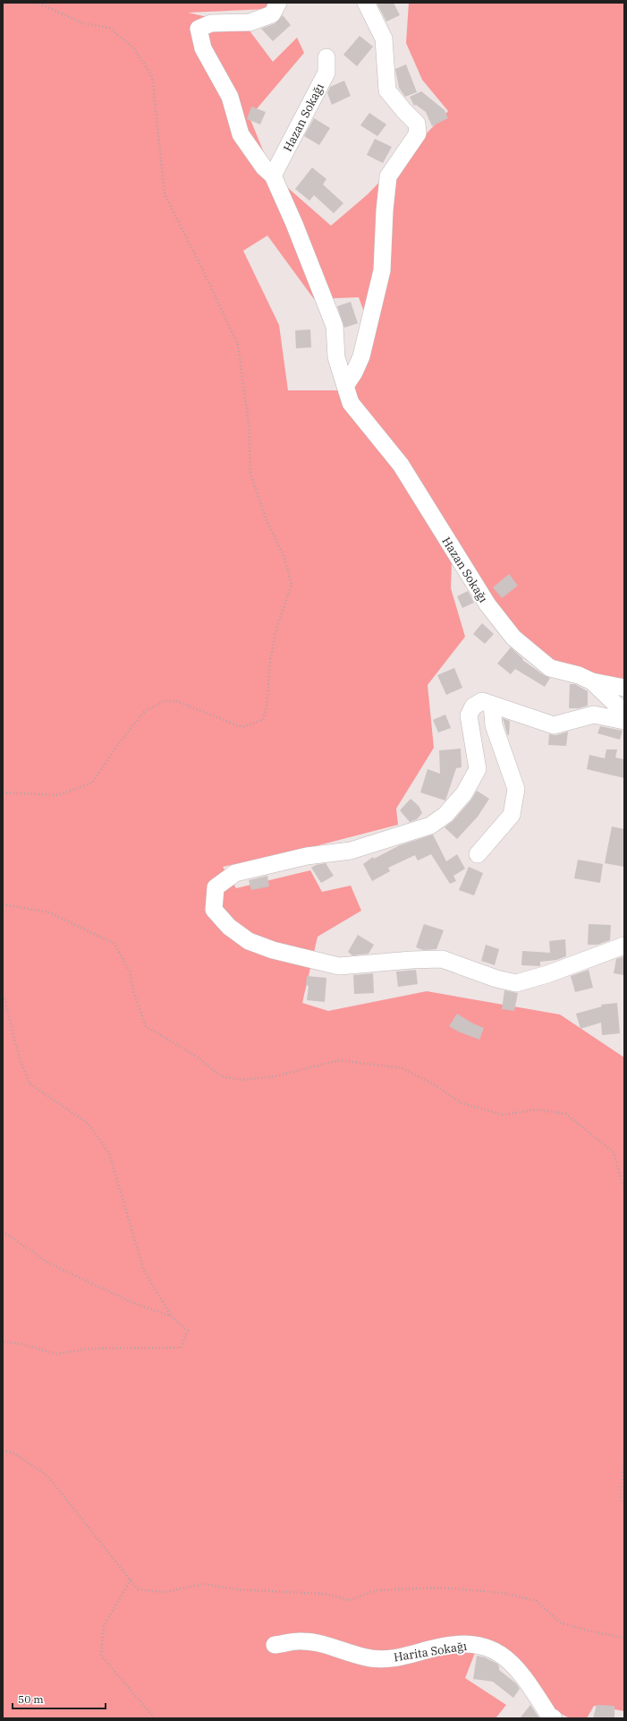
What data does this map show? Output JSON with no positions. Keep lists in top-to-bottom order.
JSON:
{
  "streets": {
    "street": ["Hazan Sokağı", "Harita Sokağı"]
  },
  "scale_bar": "50 m"
}
